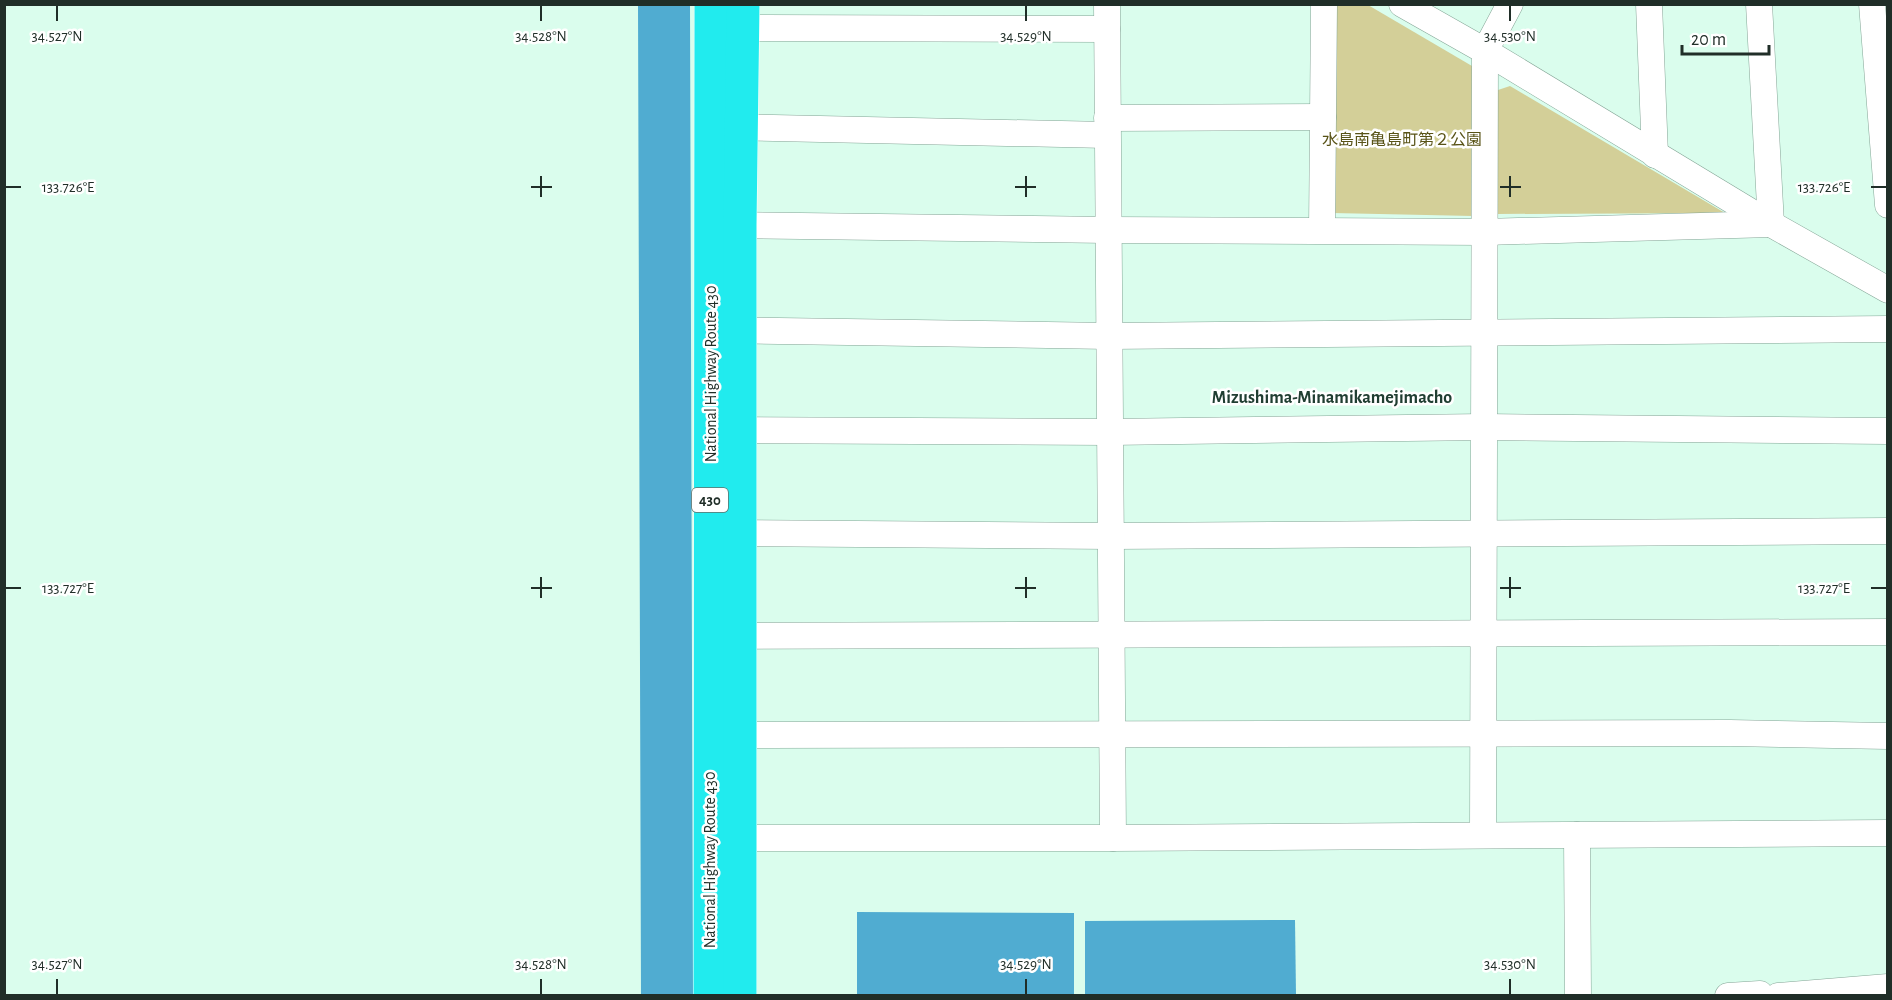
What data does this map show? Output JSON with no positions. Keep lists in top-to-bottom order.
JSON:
{
  "streets": {
    "highway": ["National Highway Route 430", "430"]
  },
  "districts": ["Mizushima-Minamikamejimacho"],
  "parks": ["水島南亀島町第２公園"],
  "scale_bar": "20 m",
  "coordinates": [
    "34.527°N",
    "34.528°N",
    "34.529°N",
    "34.530°N",
    "133.726°E",
    "133.727°E"
  ]
}
